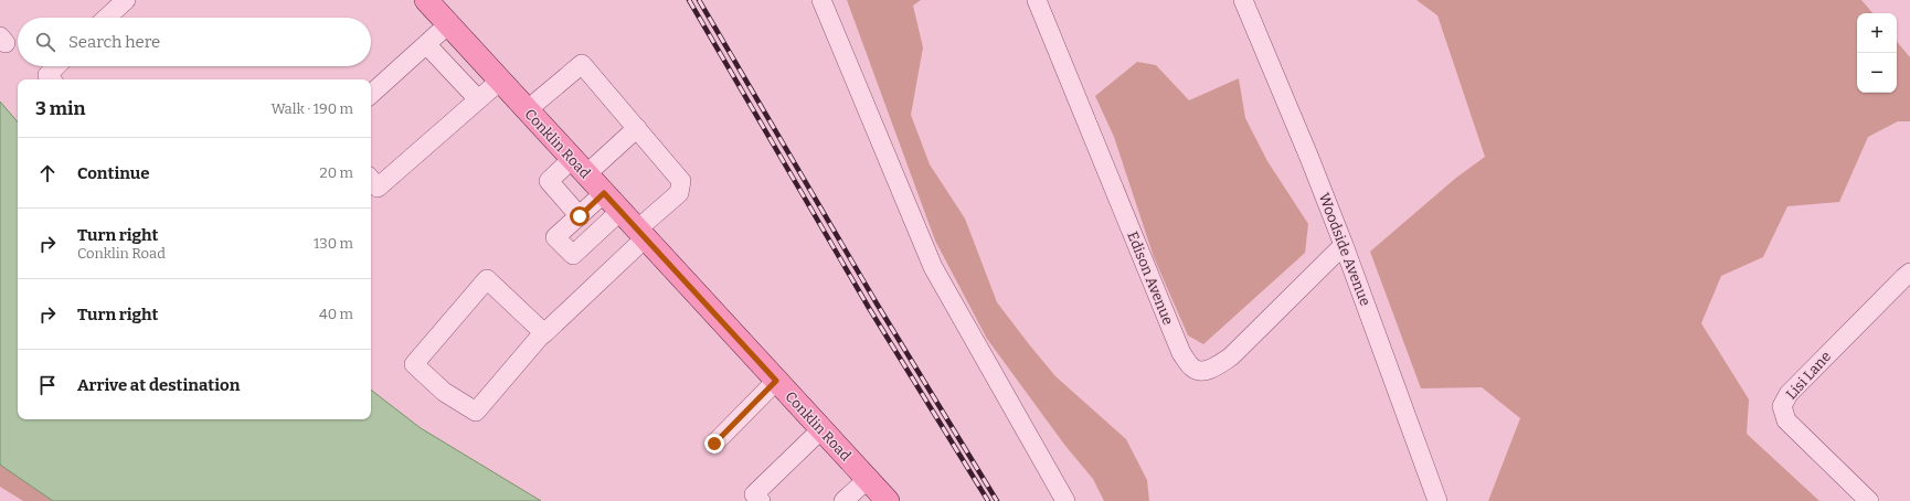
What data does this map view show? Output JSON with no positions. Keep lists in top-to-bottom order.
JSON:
{
  "streets": {
    "main road": ["Conklin Road"],
    "street": ["Woodside Avenue", "Edison Avenue", "Lisi Lane"]
  },
  "crossings": [
    ["Woodside Avenue", "Edison Avenue"]
  ],
  "page": {
    "map_buttons": ["+", "−"],
    "search": "Search here",
    "heading": ["3 min", "Walk · 190 m"],
    "list": [
      ["Continue", "20 m"],
      ["Turn right", "Conklin Road", "130 m"],
      ["Turn right", "40 m"],
      "Arrive at destination"
    ]
  }
}
